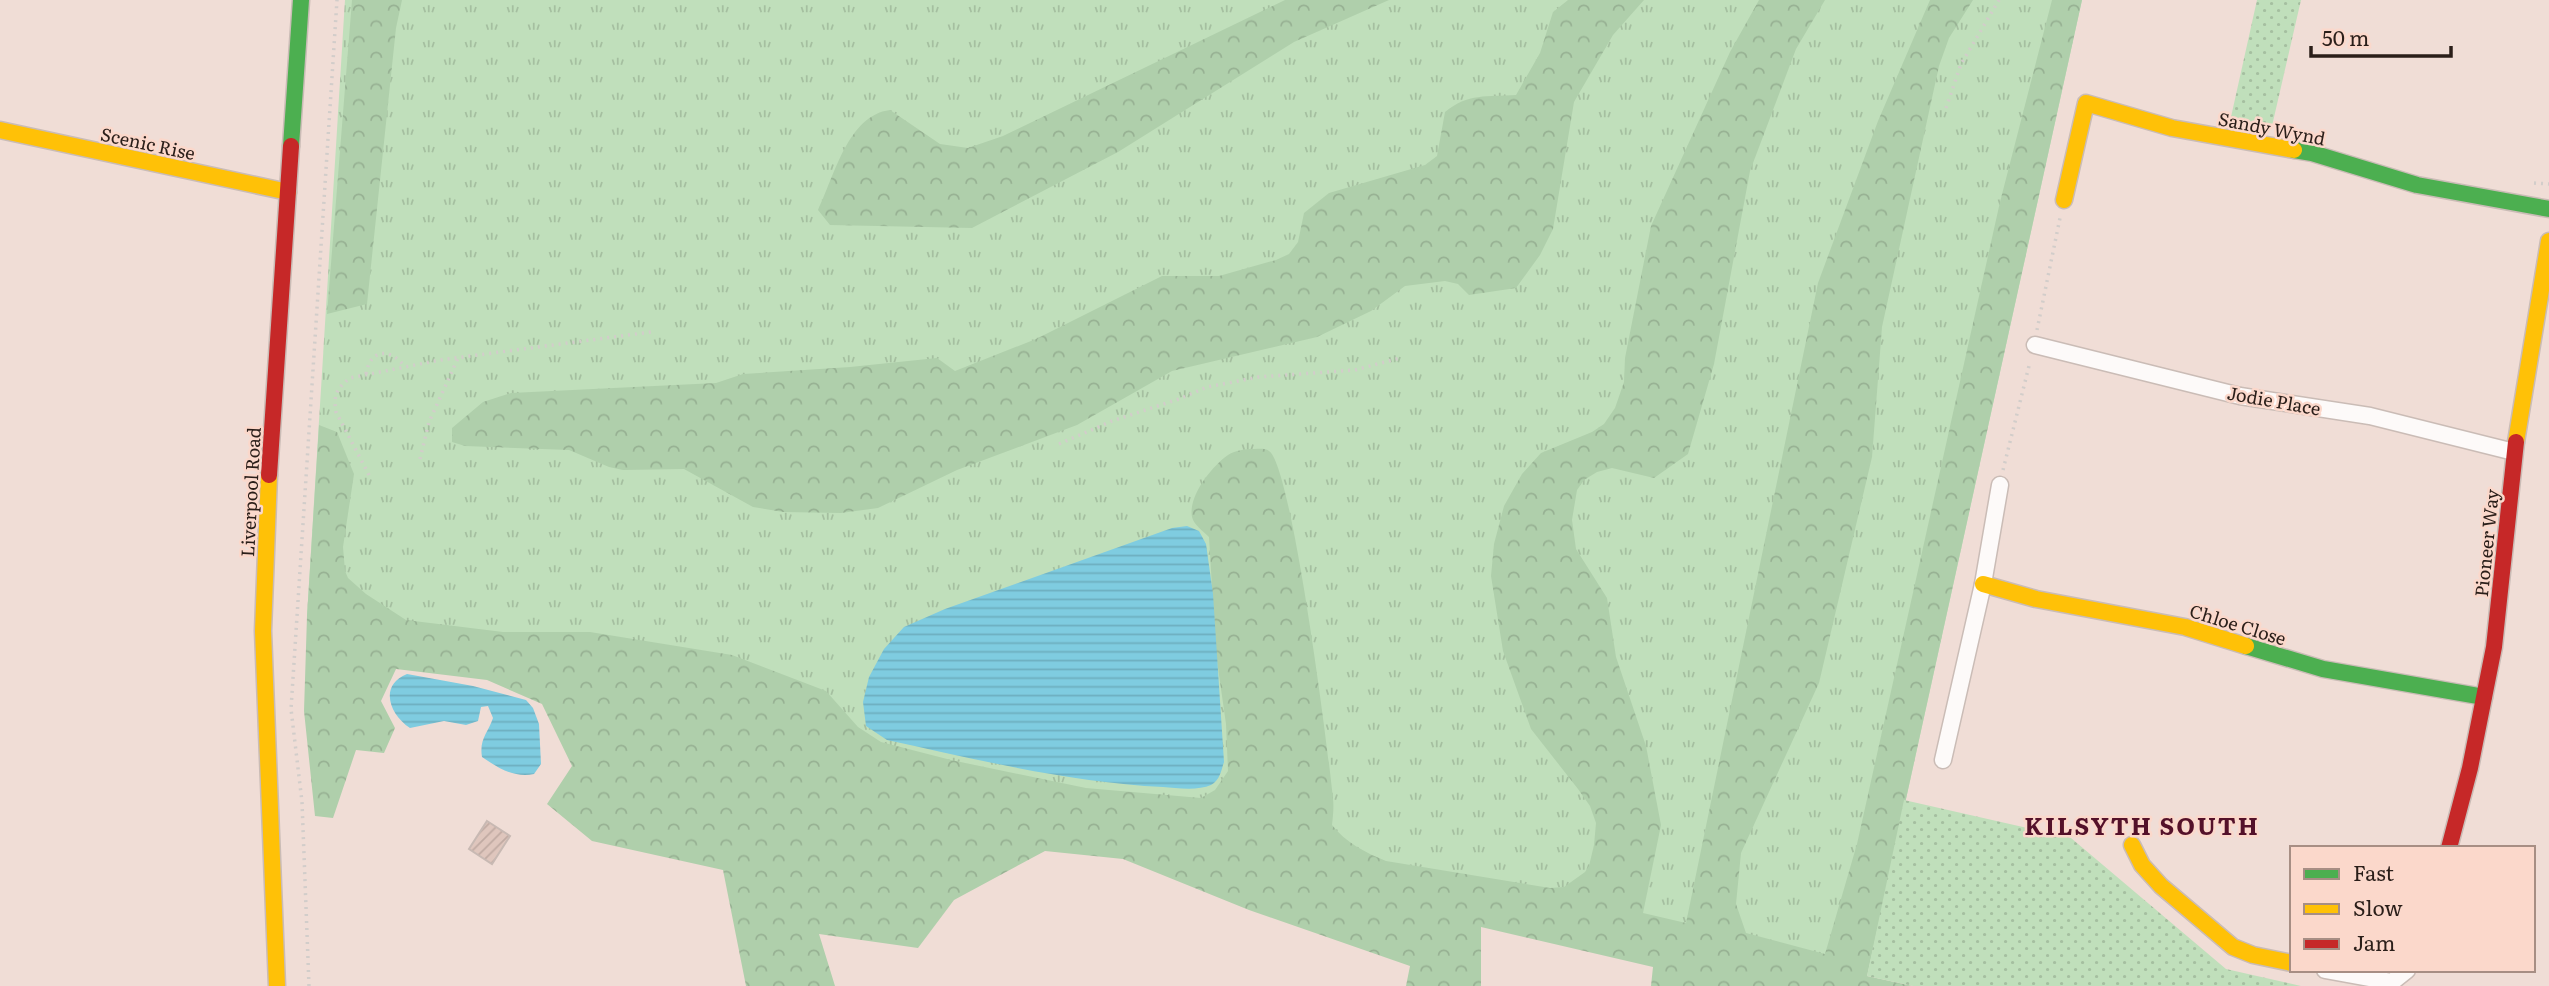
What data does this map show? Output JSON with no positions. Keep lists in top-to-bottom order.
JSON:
{
  "streets": {
    "street": [
      "Sandy Wynd",
      "Scenic Rise",
      "Jodie Place",
      "Liverpool Road",
      "Pioneer Way",
      "Chloe Close"
    ]
  },
  "crossings": [
    ["Scenic Rise", "Liverpool Road"],
    ["Jodie Place", "Pioneer Way"],
    ["Pioneer Way", "Chloe Close"]
  ],
  "districts": ["KILSYTH SOUTH"],
  "legend": ["Fast", "Slow", "Jam"],
  "scale_bar": "50 m"
}
